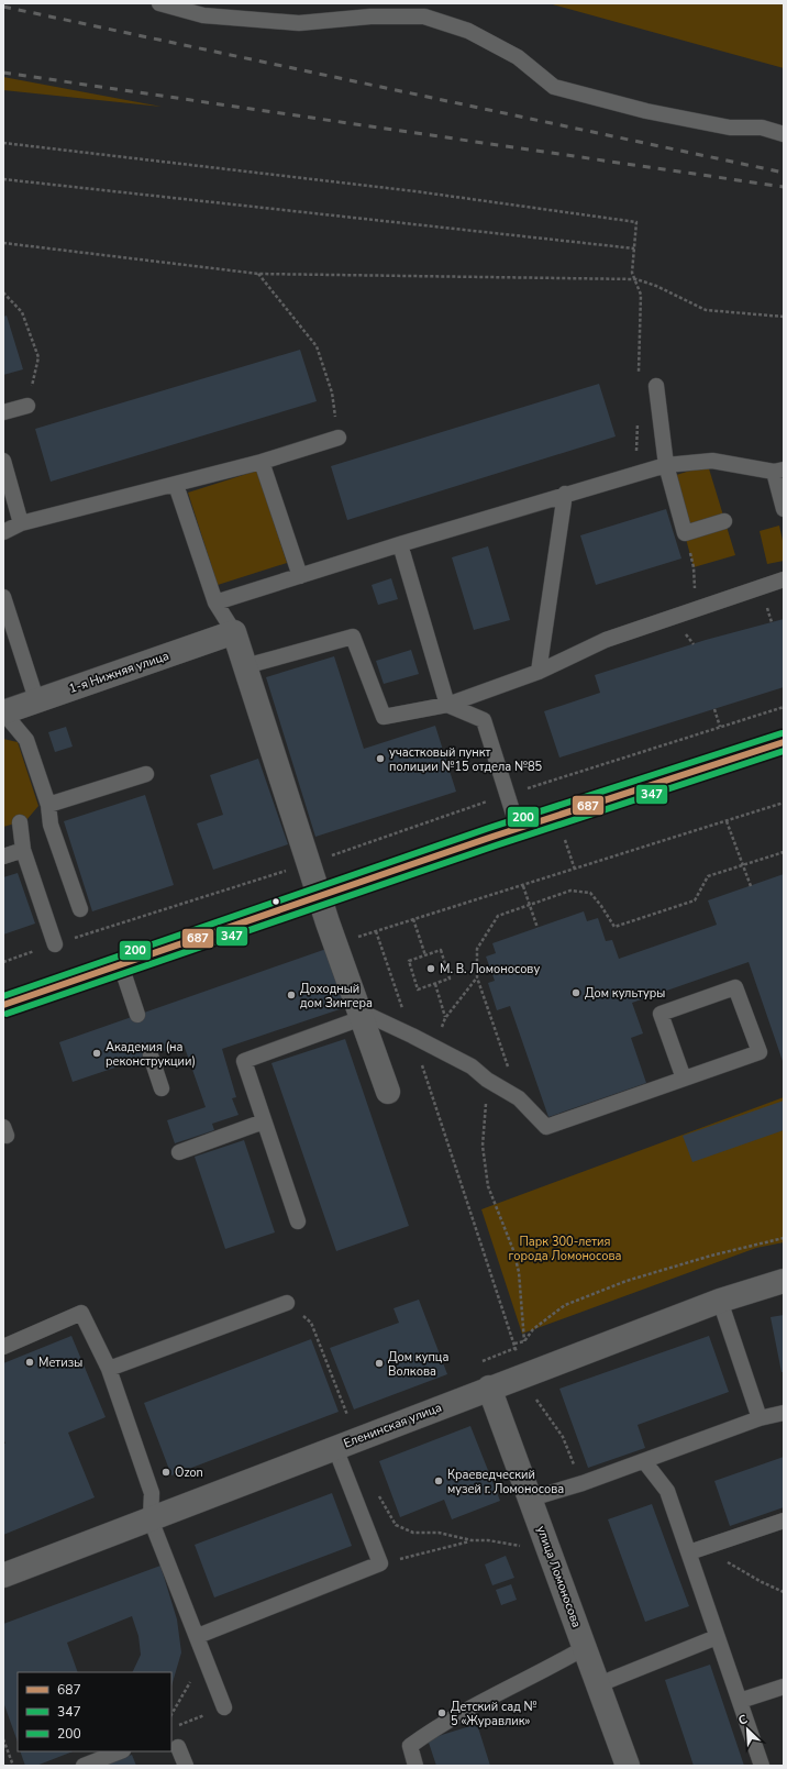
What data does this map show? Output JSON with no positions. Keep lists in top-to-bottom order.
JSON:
{
  "streets": {
    "street": ["1-я Нижняя улица", "Еленинская улица", "улица Ломоносова"]
  },
  "crossings": [
    ["Еленинская улица", "улица Ломоносова"]
  ],
  "parks": ["Парк 300-летия города Ломоносова"],
  "places": [
    "участковый пункт полиции №15 отдела №85",
    "М. В. Ломоносову",
    "Дом культуры",
    "Доходный дом Зингера",
    "Академия (на реконструкции)",
    "Метизы",
    "Дом купца Волкова",
    "Ozon",
    "Краеведческий музей г. Ломоносова",
    "Детский сад № 5 «Журавлик»"
  ],
  "lines": ["transit line 200", "transit line 687", "transit line 347"],
  "legend": ["687", "347", "200"],
  "north": "top left"
}
